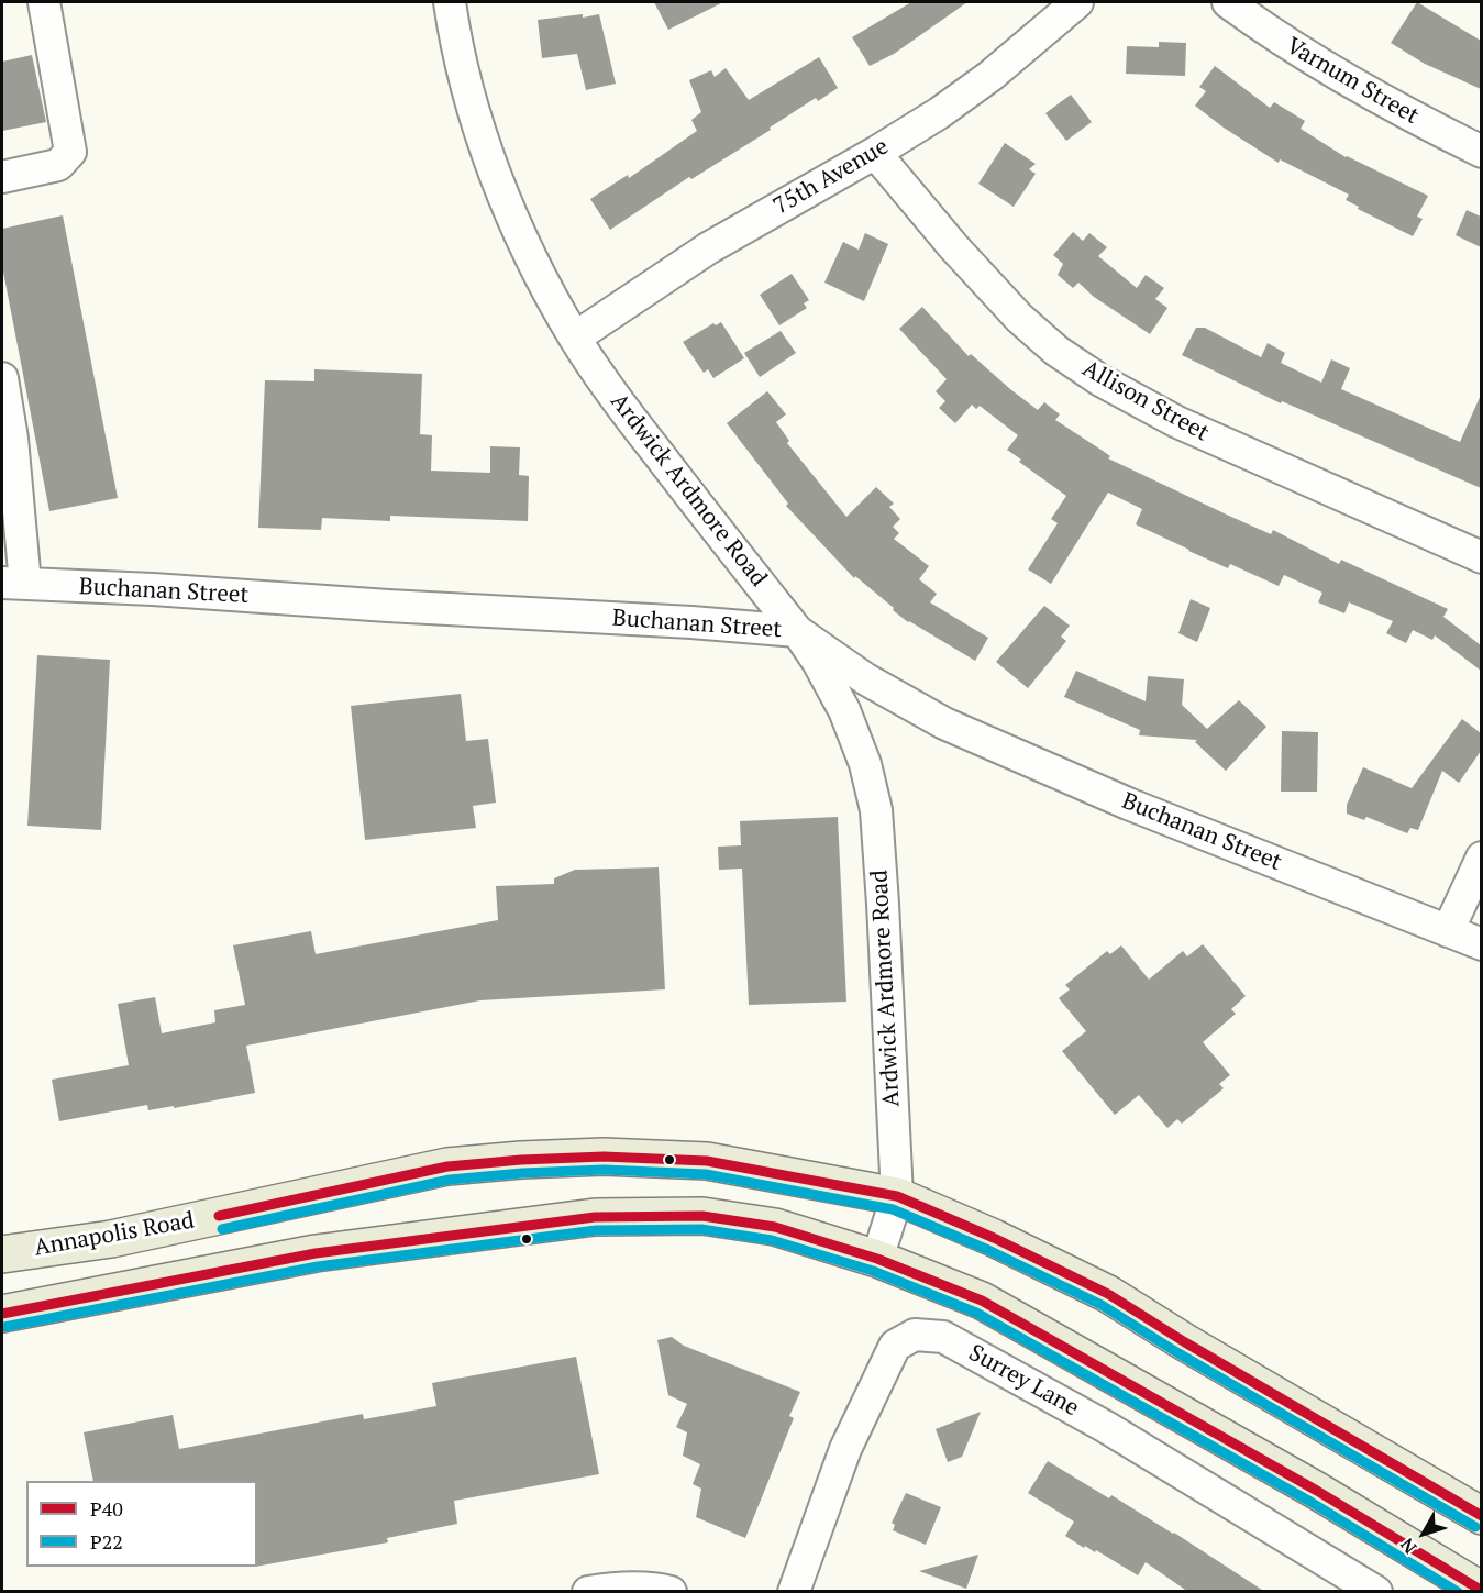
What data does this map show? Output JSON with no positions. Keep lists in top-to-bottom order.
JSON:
{
  "streets": {
    "main road": ["Annapolis Road"],
    "street": [
      "Varnum Street",
      "75th Avenue",
      "Allison Street",
      "Ardwick Ardmore Road",
      "Buchanan Street",
      "Surrey Lane"
    ]
  },
  "crossings": [
    ["75th Avenue", "Allison Street"],
    ["75th Avenue", "Ardwick Ardmore Road"],
    ["Ardwick Ardmore Road", "Buchanan Street"],
    ["Ardwick Ardmore Road", "Annapolis Road"]
  ],
  "lines": ["transit line P40", "transit line P22"],
  "legend": ["P40", "P22"],
  "north": "bottom left"
}
